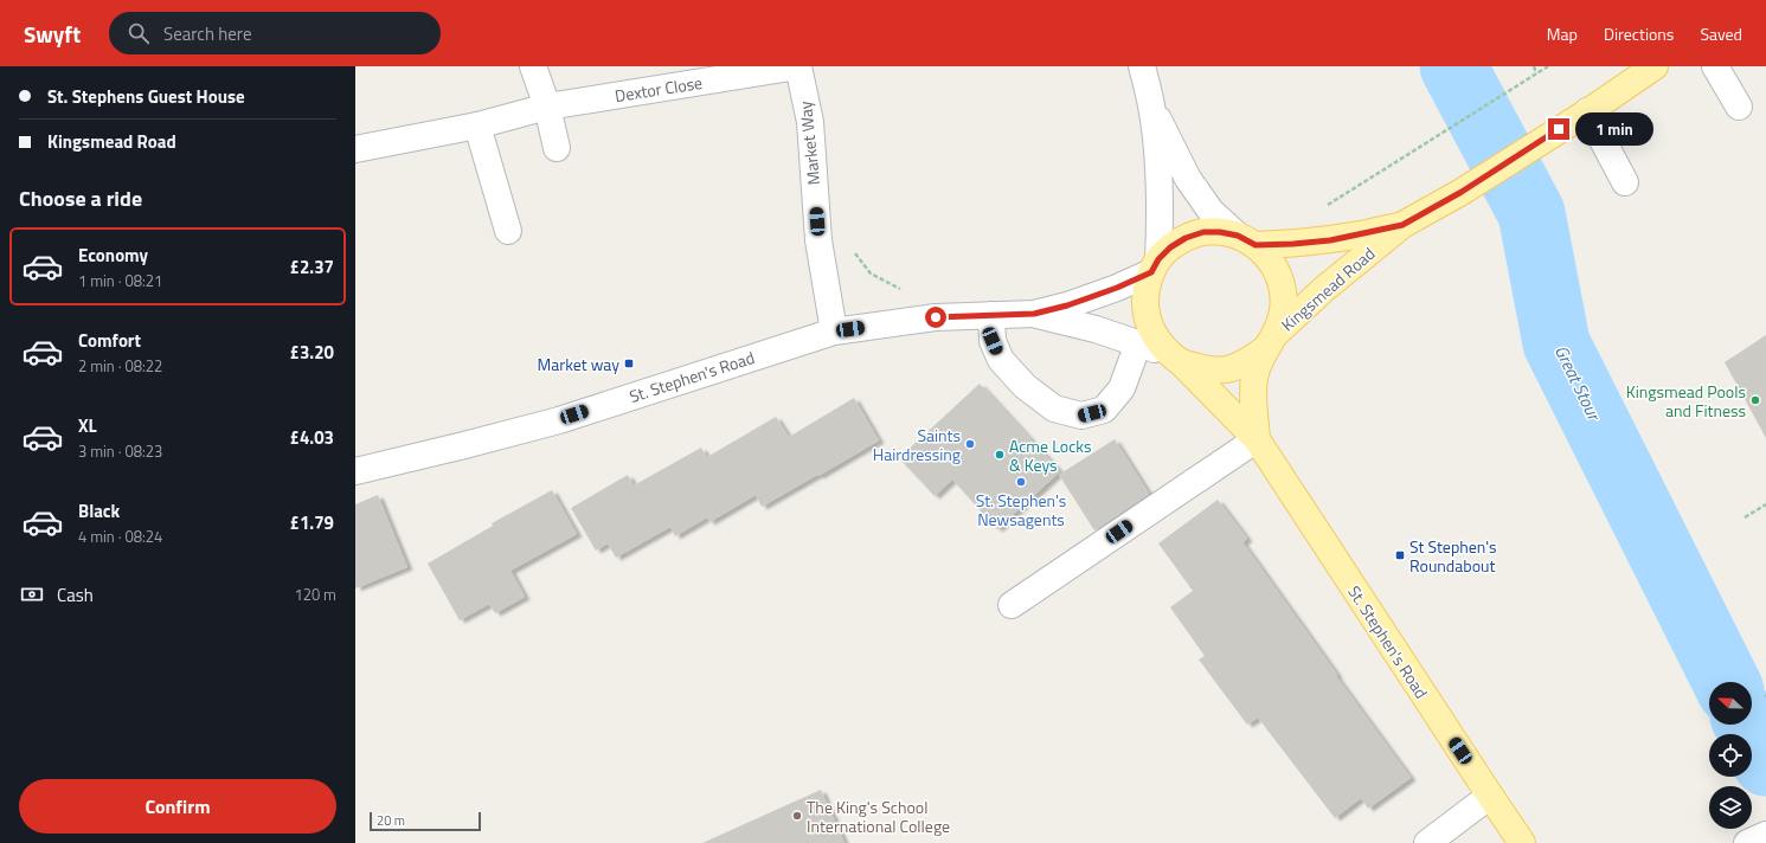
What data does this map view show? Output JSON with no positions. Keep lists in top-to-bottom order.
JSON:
{
  "streets": {
    "main road": ["Kingsmead Road", "St. Stephen's Road"],
    "street": ["Dextor Close", "Market Way"]
  },
  "crossings": [
    ["Dextor Close", "Market Way"],
    ["Market Way", "St. Stephen's Road"],
    ["Kingsmead Road", "St. Stephen's Road"]
  ],
  "water": ["Great Stour"],
  "places": {
    "transit": ["Market way", "St Stephen's Roundabout"],
    "other": [
      "Kingsmead Pools and Fitness",
      "Saints Hairdressing",
      "Acme Locks & Keys",
      "St. Stephen's Newsagents",
      "The King's School International College"
    ]
  },
  "scale_bar": "20 m",
  "north": "left",
  "page": {
    "header": "Swyft",
    "search": "Search here",
    "nav": ["Map", "Directions", "Saved"],
    "banner": ["St. Stephens Guest House", "Kingsmead Road"],
    "bubble": "1 min",
    "heading": "Choose a ride",
    "list": [
      {
        "name": "Economy",
        "note": "1 min · 08:21",
        "value": "£2.37"
      },
      {
        "name": "Comfort",
        "note": "2 min · 08:22",
        "value": "£3.20"
      },
      {
        "name": "XL",
        "note": "3 min · 08:23",
        "value": "£4.03"
      },
      {
        "name": "Black",
        "note": "4 min · 08:24",
        "value": "£1.79"
      }
    ],
    "pay": ["Cash", "120 m"],
    "buttons": "Confirm",
    "scale": "20 m"
  }
}
